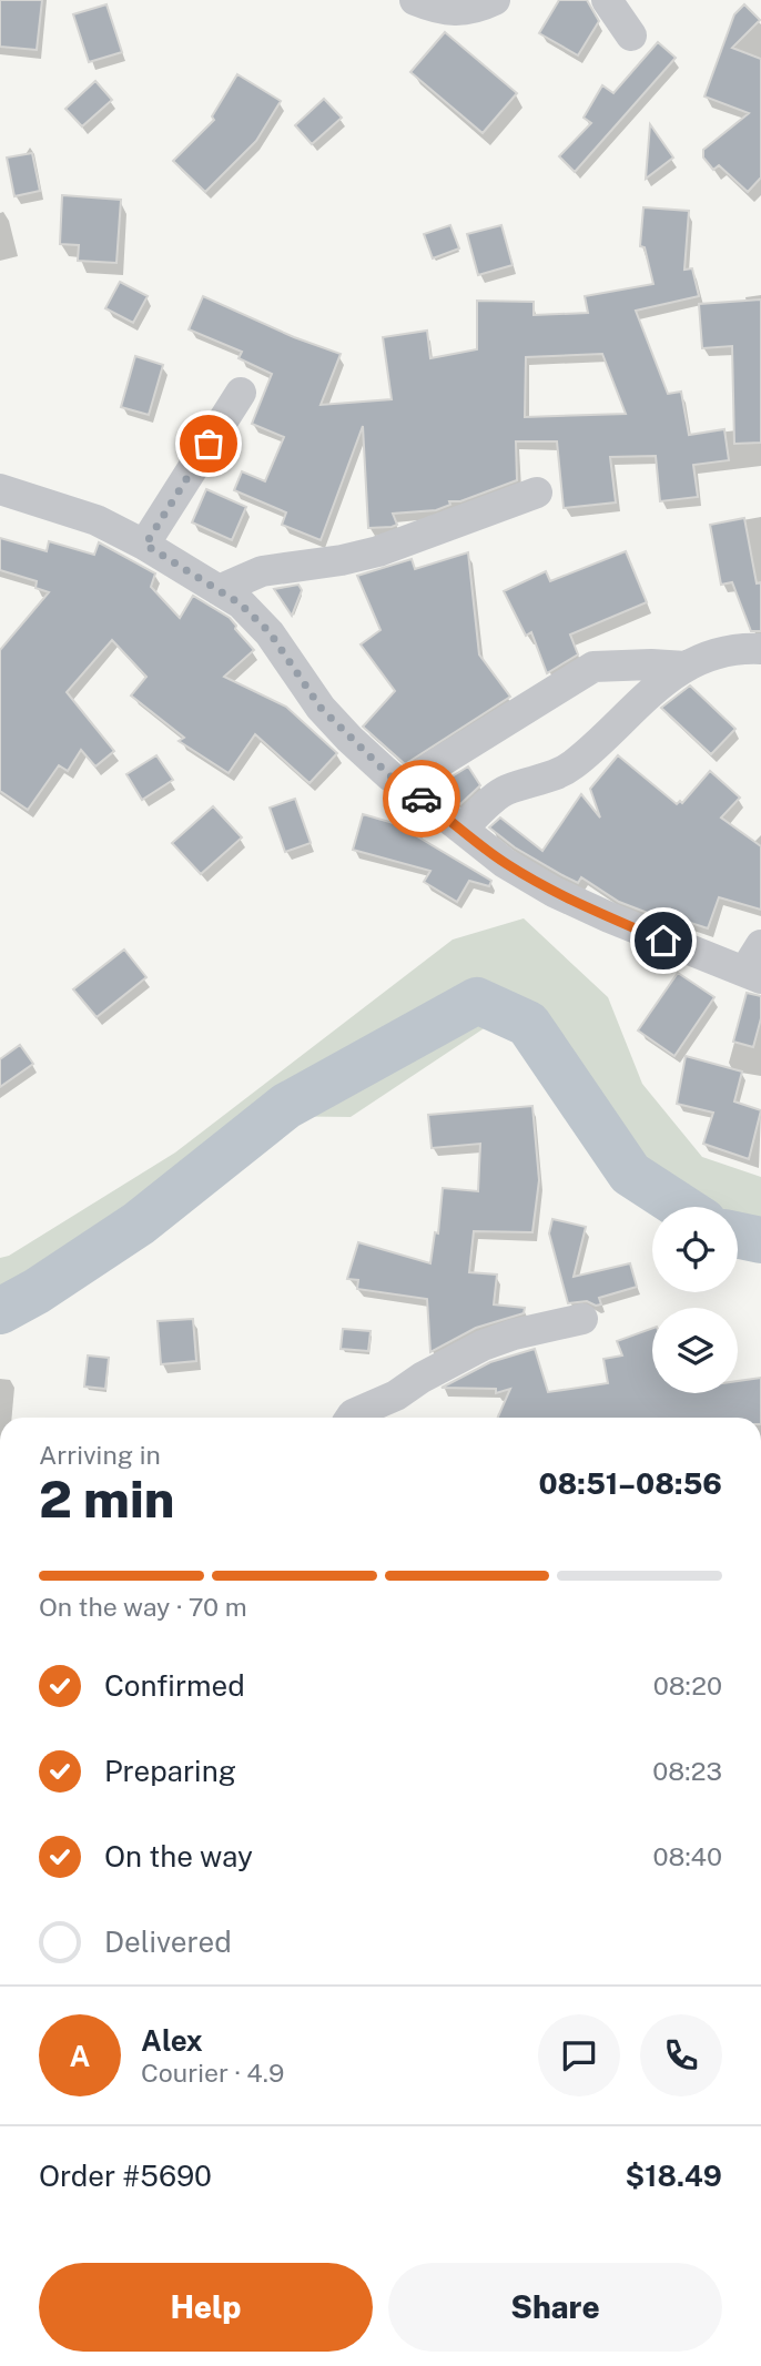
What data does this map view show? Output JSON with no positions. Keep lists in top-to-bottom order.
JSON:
{
  "page": {
    "heading": ["2 min", "Arriving in", "08:51–08:56"],
    "panel": [
      "Alex",
      "Courier · 4.9",
      "Order #5690",
      "$18.49"
    ],
    "bar": "On the way · 70 m",
    "list": [
      ["Confirmed", "08:20"],
      ["Preparing", "08:23"],
      ["On the way", "08:40"],
      "Delivered"
    ],
    "round": "A",
    "buttons": ["Help", "Share"]
  }
}
